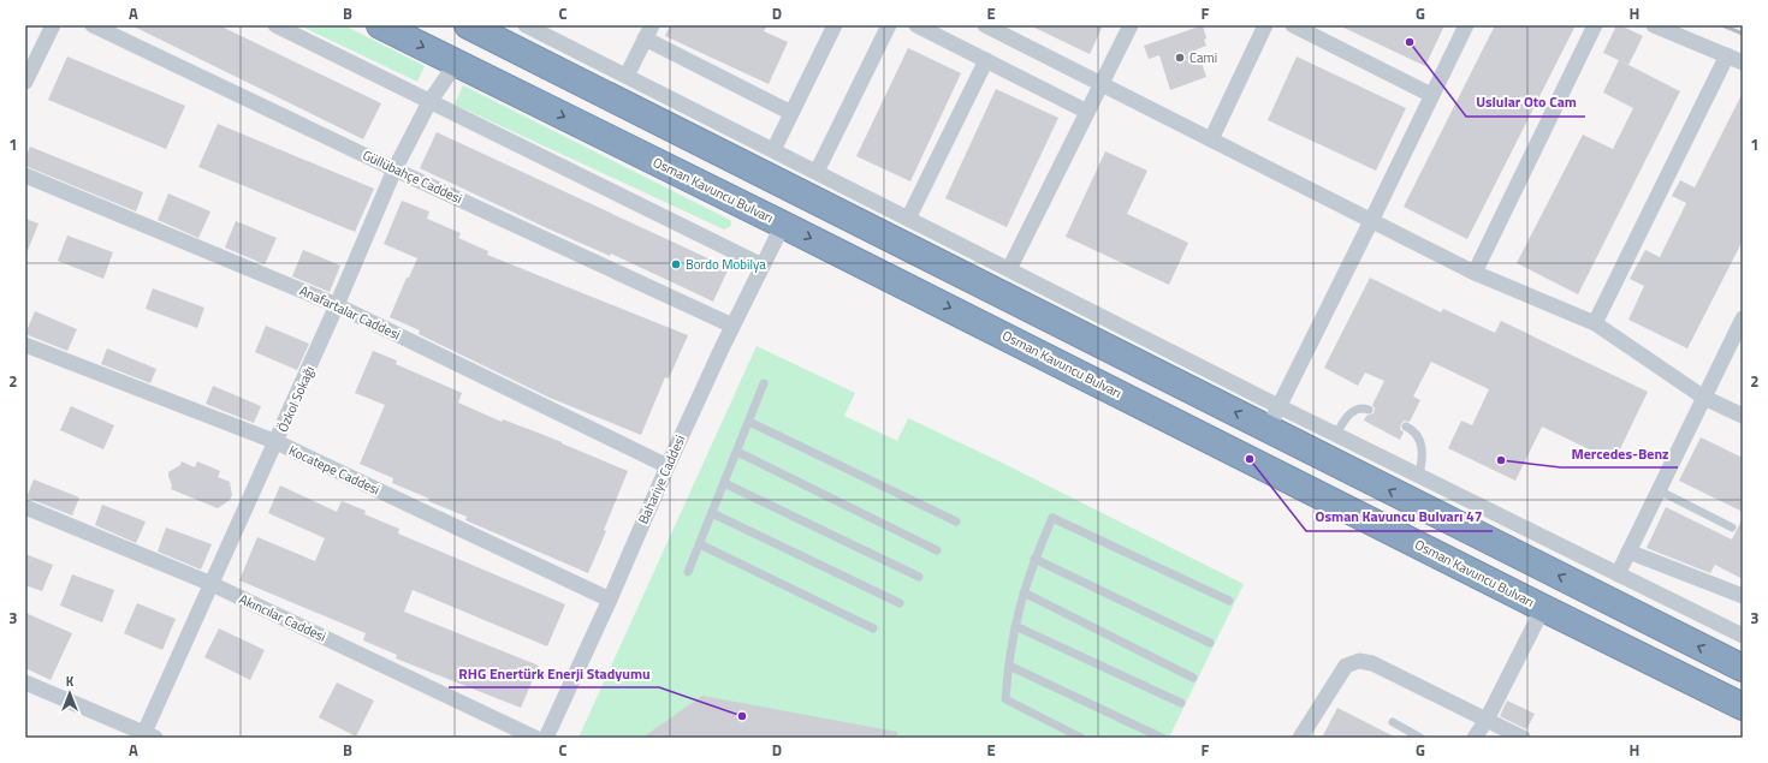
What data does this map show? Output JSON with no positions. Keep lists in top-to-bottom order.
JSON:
{
  "streets": {
    "highway": ["Osman Kavuncu Bulvarı"],
    "street": [
      "Güllübahçe Caddesi",
      "Anafartalar Caddesi",
      "Özkol Sokağı",
      "Kocatepe Caddesi",
      "Bahariye Caddesi",
      "Akıncılar Caddesi"
    ]
  },
  "crossings": [
    ["Güllübahçe Caddesi", "Özkol Sokağı"],
    ["Güllübahçe Caddesi", "Bahariye Caddesi"],
    ["Osman Kavuncu Bulvarı", "Özkol Sokağı"],
    ["Osman Kavuncu Bulvarı", "Bahariye Caddesi"],
    ["Anafartalar Caddesi", "Özkol Sokağı"],
    ["Anafartalar Caddesi", "Bahariye Caddesi"],
    ["Özkol Sokağı", "Kocatepe Caddesi"],
    ["Özkol Sokağı", "Akıncılar Caddesi"],
    ["Kocatepe Caddesi", "Bahariye Caddesi"]
  ],
  "places": [
    "Uslular Oto Cam",
    "Cami",
    "Bordo Mobilya",
    "Osman Kavuncu Bulvarı 47",
    "Mercedes-Benz",
    "RHG Enertürk Enerji Stadyumu"
  ],
  "north": "top",
  "grid": {
    "columns": [
      "A",
      "B",
      "C",
      "D",
      "E",
      "F",
      "G",
      "H"
    ],
    "rows": ["1", "2", "3"]
  }
}
